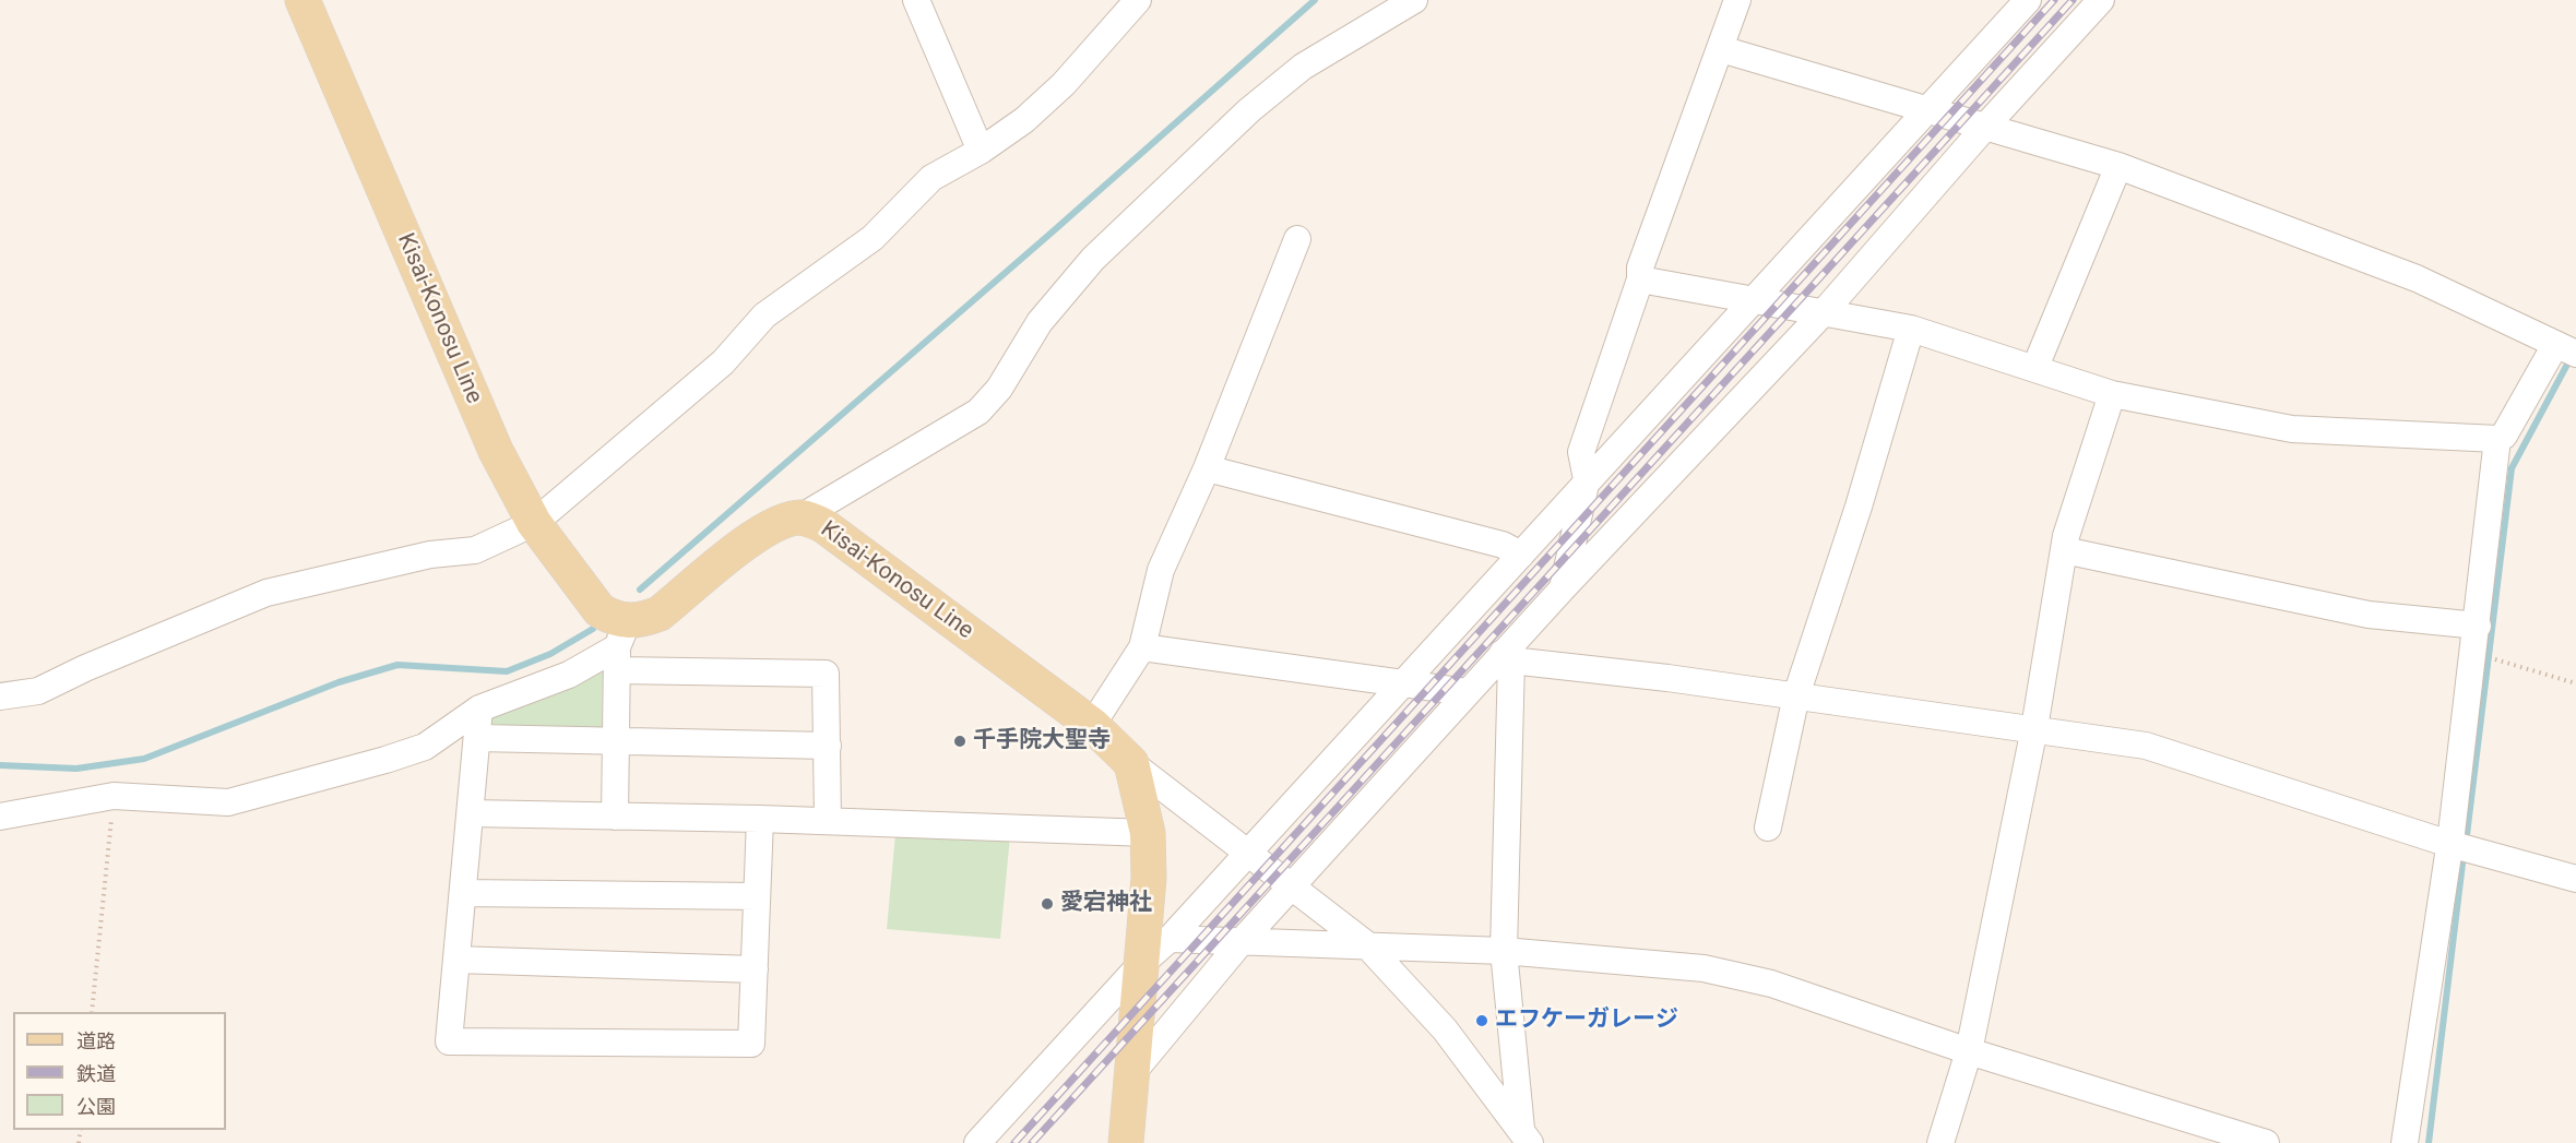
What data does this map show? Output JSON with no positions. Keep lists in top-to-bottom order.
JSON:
{
  "streets": {
    "main road": ["Kisai-Konosu Line"]
  },
  "places": ["千手院大聖寺", "愛宕神社", "エフケーガレージ"],
  "legend": ["道路", "鉄道", "公園"]
}
